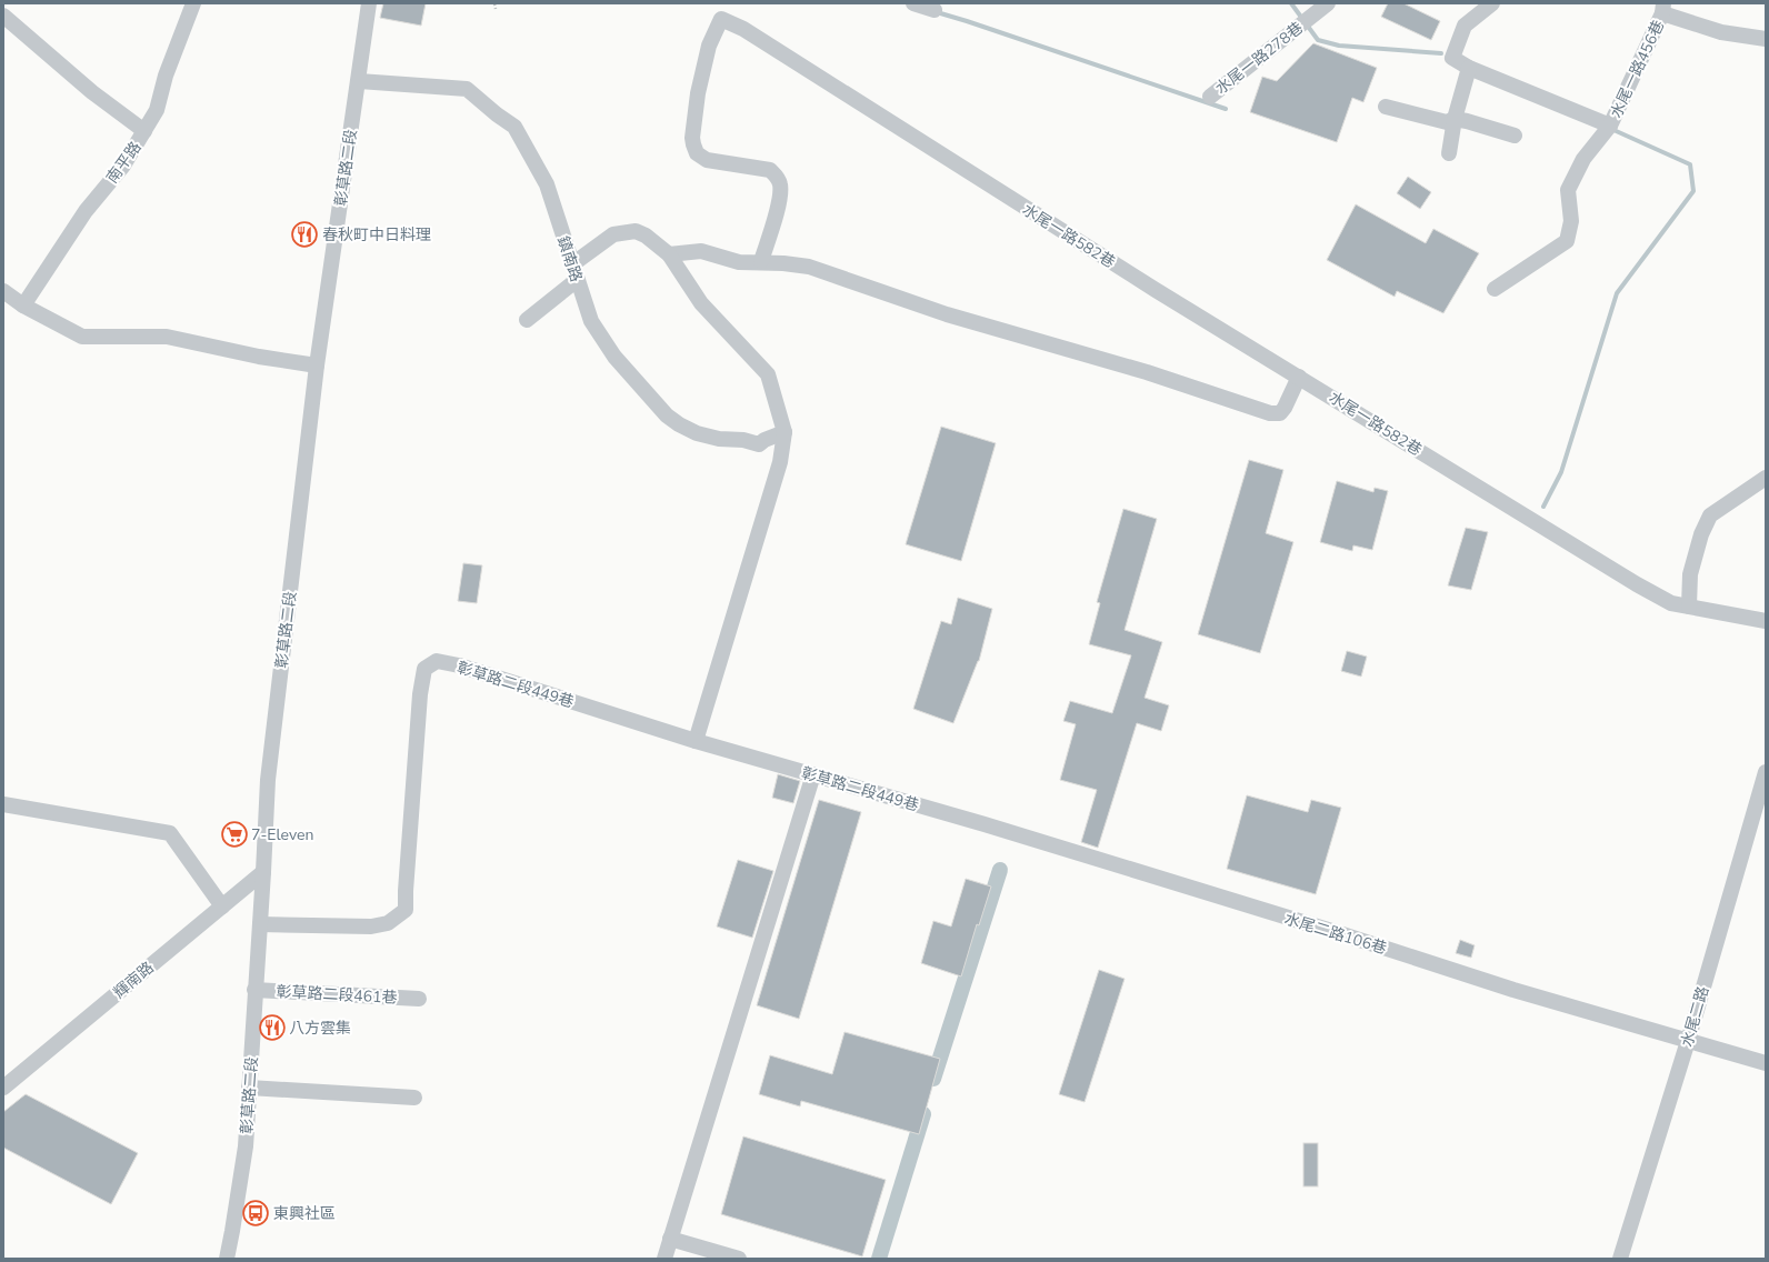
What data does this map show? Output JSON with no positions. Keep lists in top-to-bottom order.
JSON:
{
  "streets": {
    "street": [
      "水尾一路278巷",
      "水尾一路456巷",
      "南平路",
      "彰草路二段",
      "水尾一路582巷",
      "鎮南路",
      "彰草路二段449巷",
      "水尾二路106巷",
      "輝南路",
      "彰草路二段461巷",
      "水尾二路"
    ]
  },
  "crossings": [
    ["彰草路二段", "鎮南路"],
    ["彰草路二段", "彰草路二段449巷"],
    ["彰草路二段", "輝南路"],
    ["彰草路二段", "彰草路二段461巷"],
    ["彰草路二段449巷", "水尾二路106巷"],
    ["水尾二路106巷", "水尾二路"]
  ],
  "places": {
    "restaurant": ["春秋町中日料理", "八方雲集"],
    "supermarket": ["7-Eleven"],
    "bus stop": ["東興社區"]
  }
}
